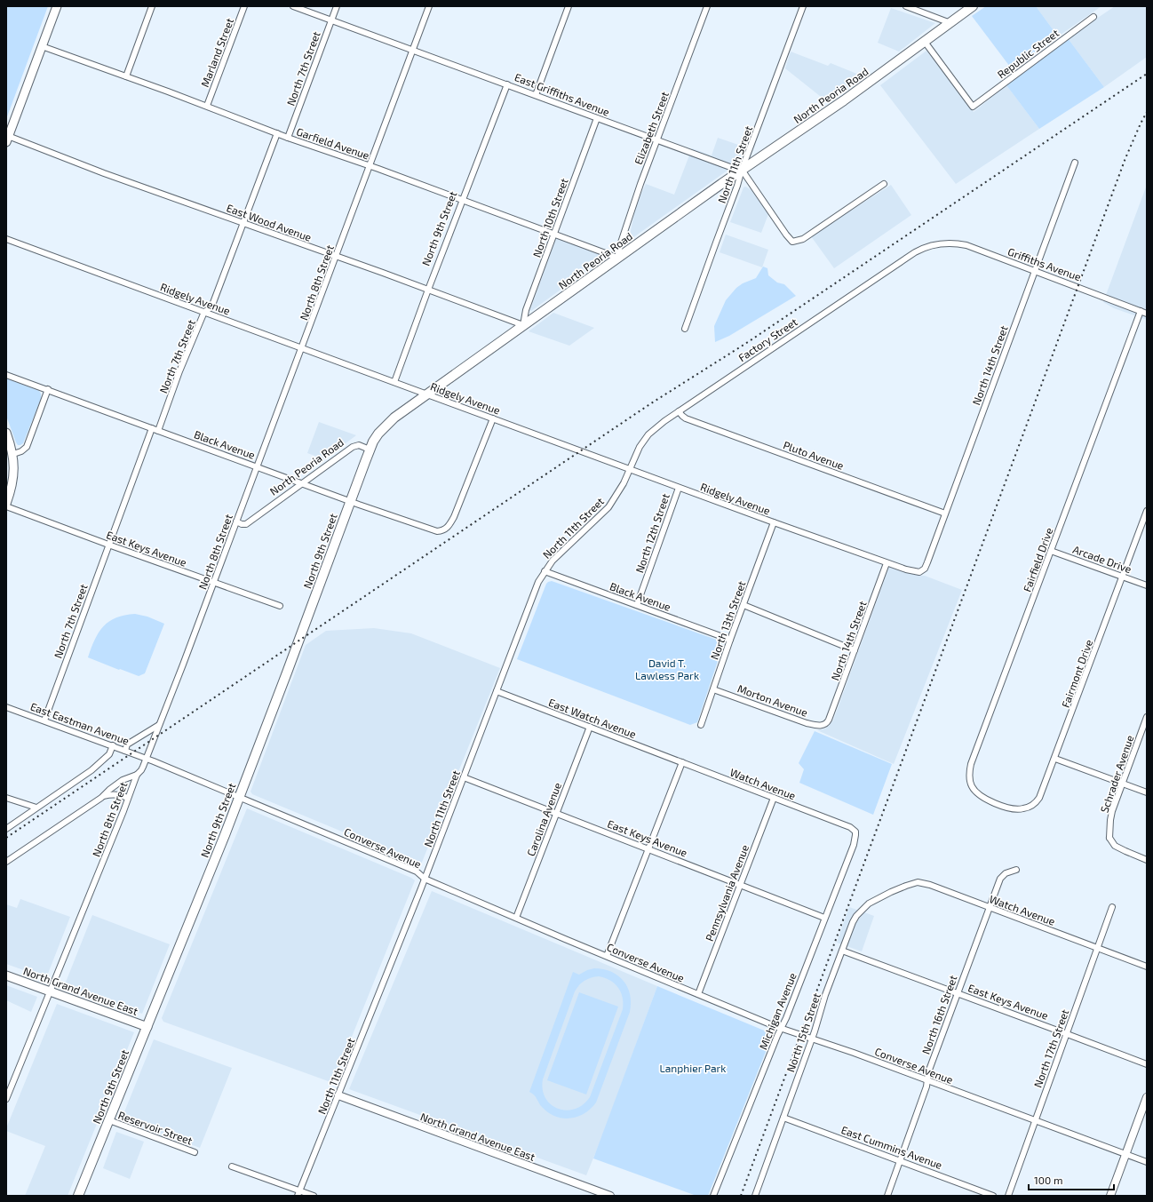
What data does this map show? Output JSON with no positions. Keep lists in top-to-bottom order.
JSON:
{
  "streets": {
    "main road": ["North Peoria Road", "North 9th Street", "North Grand Avenue East"],
    "street": [
      "Marland Street",
      "Republic Street",
      "North 7th Street",
      "East Griffiths Avenue",
      "Elizabeth Street",
      "Garfield Avenue",
      "North 11th Street",
      "North 10th Street",
      "East Wood Avenue",
      "Griffiths Avenue",
      "North 8th Street",
      "Ridgely Avenue",
      "Factory Street",
      "North 14th Street",
      "Black Avenue",
      "Pluto Avenue",
      "North 12th Street",
      "East Keys Avenue",
      "Arcade Drive",
      "Fairfield Drive",
      "North 13th Street",
      "Fairmont Drive",
      "Morton Avenue",
      "East Watch Avenue",
      "East Eastman Avenue",
      "Schrader Avenue",
      "Watch Avenue",
      "Carolina Avenue",
      "Converse Avenue",
      "Pennsylvania Avenue",
      "Michigan Avenue",
      "North 16th Street",
      "North 15th Street",
      "North 17th Street",
      "Reservoir Street",
      "East Cummins Avenue"
    ]
  },
  "crossings": [
    ["Marland Street", "Garfield Avenue"],
    ["Republic Street", "North Peoria Road"],
    ["North 7th Street", "East Griffiths Avenue"],
    ["North 7th Street", "Garfield Avenue"],
    ["North 7th Street", "East Wood Avenue"],
    ["North 7th Street", "Ridgely Avenue"],
    ["North 7th Street", "Black Avenue"],
    ["North 7th Street", "East Keys Avenue"],
    ["North 7th Street", "East Eastman Avenue"],
    ["East Griffiths Avenue", "North Peoria Road"],
    ["East Griffiths Avenue", "Elizabeth Street"],
    ["East Griffiths Avenue", "North 11th Street"],
    ["East Griffiths Avenue", "North 10th Street"],
    ["East Griffiths Avenue", "North 9th Street"],
    ["East Griffiths Avenue", "North 8th Street"],
    ["North Peoria Road", "Elizabeth Street"],
    ["North Peoria Road", "Garfield Avenue"],
    ["North Peoria Road", "North 11th Street"],
    ["North Peoria Road", "North 10th Street"],
    ["North Peoria Road", "East Wood Avenue"],
    ["North Peoria Road", "North 9th Street"],
    ["North Peoria Road", "North 8th Street"],
    ["North Peoria Road", "Ridgely Avenue"],
    ["North Peoria Road", "Black Avenue"],
    ["Elizabeth Street", "Garfield Avenue"],
    ["Garfield Avenue", "North 10th Street"],
    ["Garfield Avenue", "North 9th Street"],
    ["Garfield Avenue", "North 8th Street"],
    ["North 11th Street", "Ridgely Avenue"],
    ["North 11th Street", "Factory Street"],
    ["North 11th Street", "Black Avenue"],
    ["North 11th Street", "East Keys Avenue"],
    ["North 11th Street", "East Watch Avenue"],
    ["North 11th Street", "Converse Avenue"],
    ["North 11th Street", "North Grand Avenue East"],
    ["North 10th Street", "East Wood Avenue"],
    ["East Wood Avenue", "North 9th Street"],
    ["East Wood Avenue", "North 8th Street"],
    ["North 9th Street", "Ridgely Avenue"],
    ["North 9th Street", "Black Avenue"],
    ["North 9th Street", "Converse Avenue"],
    ["North 9th Street", "North Grand Avenue East"],
    ["North 9th Street", "Reservoir Street"],
    ["Griffiths Avenue", "Factory Street"],
    ["Griffiths Avenue", "North 14th Street"],
    ["Griffiths Avenue", "Fairfield Drive"],
    ["North 8th Street", "Ridgely Avenue"],
    ["North 8th Street", "Black Avenue"],
    ["North 8th Street", "East Keys Avenue"],
    ["North 8th Street", "East Eastman Avenue"],
    ["North 8th Street", "Converse Avenue"],
    ["North 8th Street", "North Grand Avenue East"],
    ["Ridgely Avenue", "Factory Street"],
    ["Ridgely Avenue", "North 14th Street"],
    ["Ridgely Avenue", "Black Avenue"],
    ["Ridgely Avenue", "North 12th Street"],
    ["Ridgely Avenue", "North 13th Street"],
    ["Factory Street", "Pluto Avenue"],
    ["North 14th Street", "Pluto Avenue"],
    ["North 14th Street", "Morton Avenue"],
    ["Black Avenue", "North 12th Street"],
    ["Black Avenue", "North 13th Street"],
    ["East Keys Avenue", "Carolina Avenue"],
    ["East Keys Avenue", "Pennsylvania Avenue"],
    ["East Keys Avenue", "Michigan Avenue"],
    ["East Keys Avenue", "North 16th Street"],
    ["East Keys Avenue", "North 15th Street"],
    ["East Keys Avenue", "North 17th Street"],
    ["Arcade Drive", "Fairfield Drive"],
    ["Arcade Drive", "Fairmont Drive"],
    ["Fairfield Drive", "Fairmont Drive"],
    ["North 13th Street", "Morton Avenue"],
    ["East Watch Avenue", "Watch Avenue"],
    ["East Watch Avenue", "Carolina Avenue"],
    ["East Eastman Avenue", "Converse Avenue"],
    ["Watch Avenue", "Pennsylvania Avenue"],
    ["Watch Avenue", "Michigan Avenue"],
    ["Watch Avenue", "North 16th Street"],
    ["Watch Avenue", "North 15th Street"],
    ["Watch Avenue", "North 17th Street"],
    ["Carolina Avenue", "Converse Avenue"],
    ["Converse Avenue", "Pennsylvania Avenue"],
    ["Converse Avenue", "Michigan Avenue"],
    ["Converse Avenue", "North 16th Street"],
    ["Converse Avenue", "North 15th Street"],
    ["Converse Avenue", "North 17th Street"],
    ["North 16th Street", "East Cummins Avenue"],
    ["North 15th Street", "East Cummins Avenue"]
  ],
  "parks": ["David T. Lawless Park", "Lanphier Park"],
  "scale_bar": "100 m"
}
